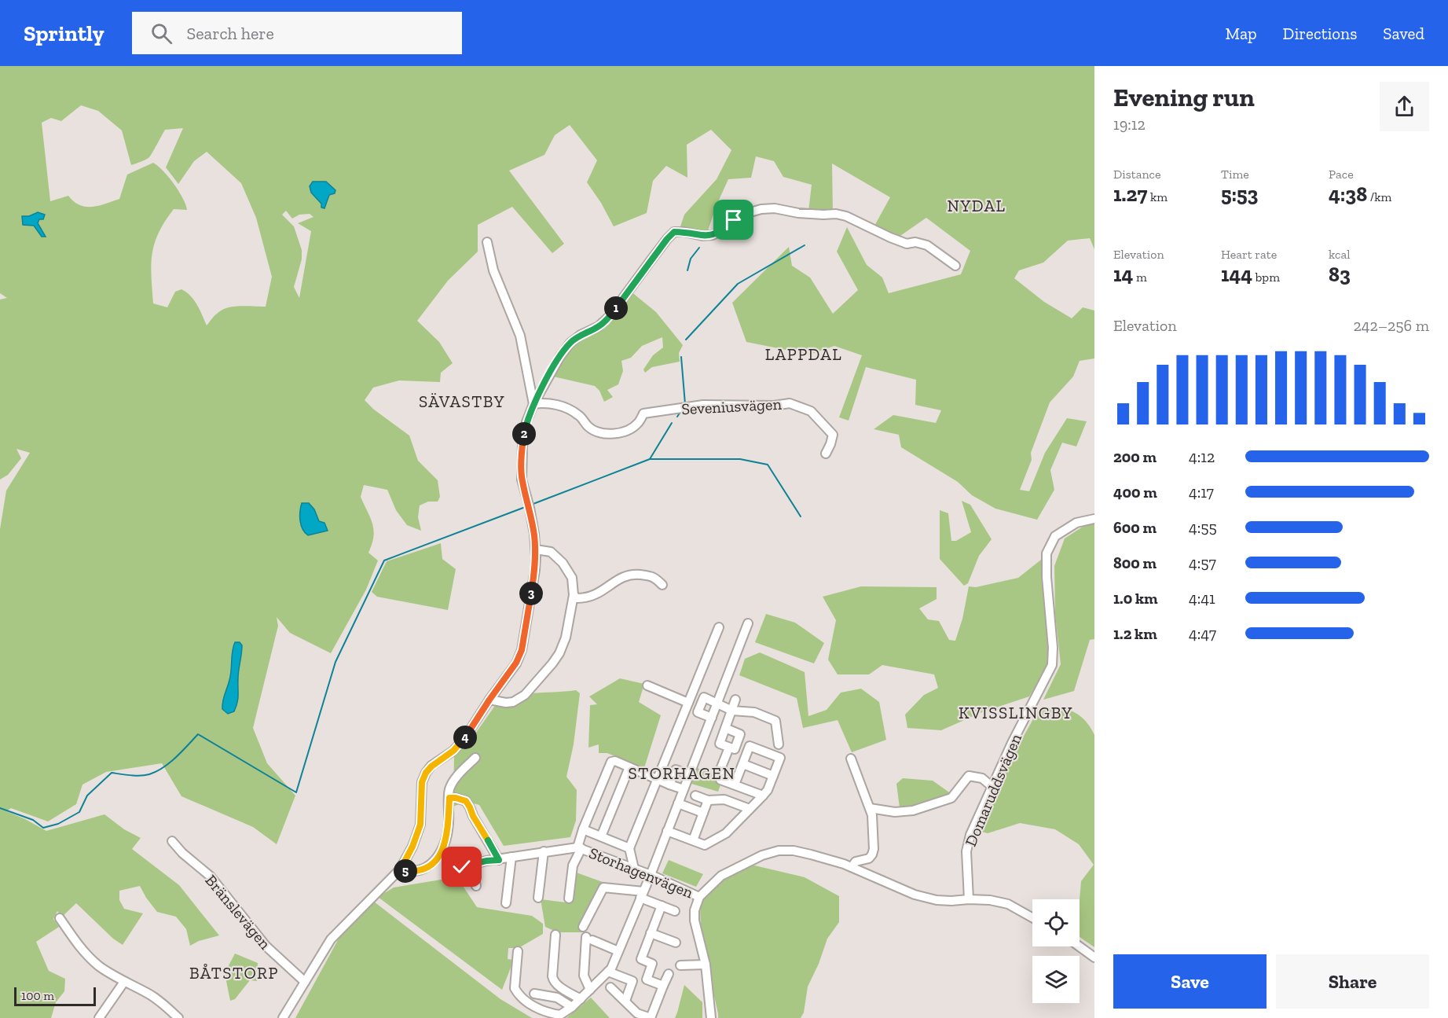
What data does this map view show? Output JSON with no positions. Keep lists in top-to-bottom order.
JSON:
{
  "streets": {
    "street": [
      "Seveniusvägen",
      "Domaruddsvägen",
      "Storhagenvägen",
      "Bränslevägen"
    ]
  },
  "districts": [
    "NYDAL",
    "LAPPDAL",
    "SÄVASTBY",
    "KVISSLINGBY",
    "STORHAGEN",
    "BÅTSTORP"
  ],
  "scale_bar": "100 m",
  "page": {
    "header": "Sprintly",
    "search": "Search here",
    "nav": ["Map", "Directions", "Saved"],
    "heading": ["Evening run", "19:12"],
    "stats": [
      ["Distance", "1.27 km"],
      ["Time", "5:53"],
      ["Pace", "4:38 /km"],
      ["Elevation", "14 m"],
      ["Heart rate", "144 bpm"],
      ["kcal", "83"]
    ],
    "pins": [
      "1",
      "2",
      "3",
      "4",
      "5"
    ],
    "chart": ["Elevation", "242–256 m"],
    "list": [
      {
        "name": "200 m",
        "note": "4:12"
      },
      {
        "name": "400 m",
        "note": "4:17"
      },
      {
        "name": "600 m",
        "note": "4:55"
      },
      {
        "name": "800 m",
        "note": "4:57"
      },
      {
        "name": "1.0 km",
        "note": "4:41"
      },
      {
        "name": "1.2 km",
        "note": "4:47"
      }
    ],
    "buttons": ["Save", "Share"],
    "scale": "100 m"
  }
}
